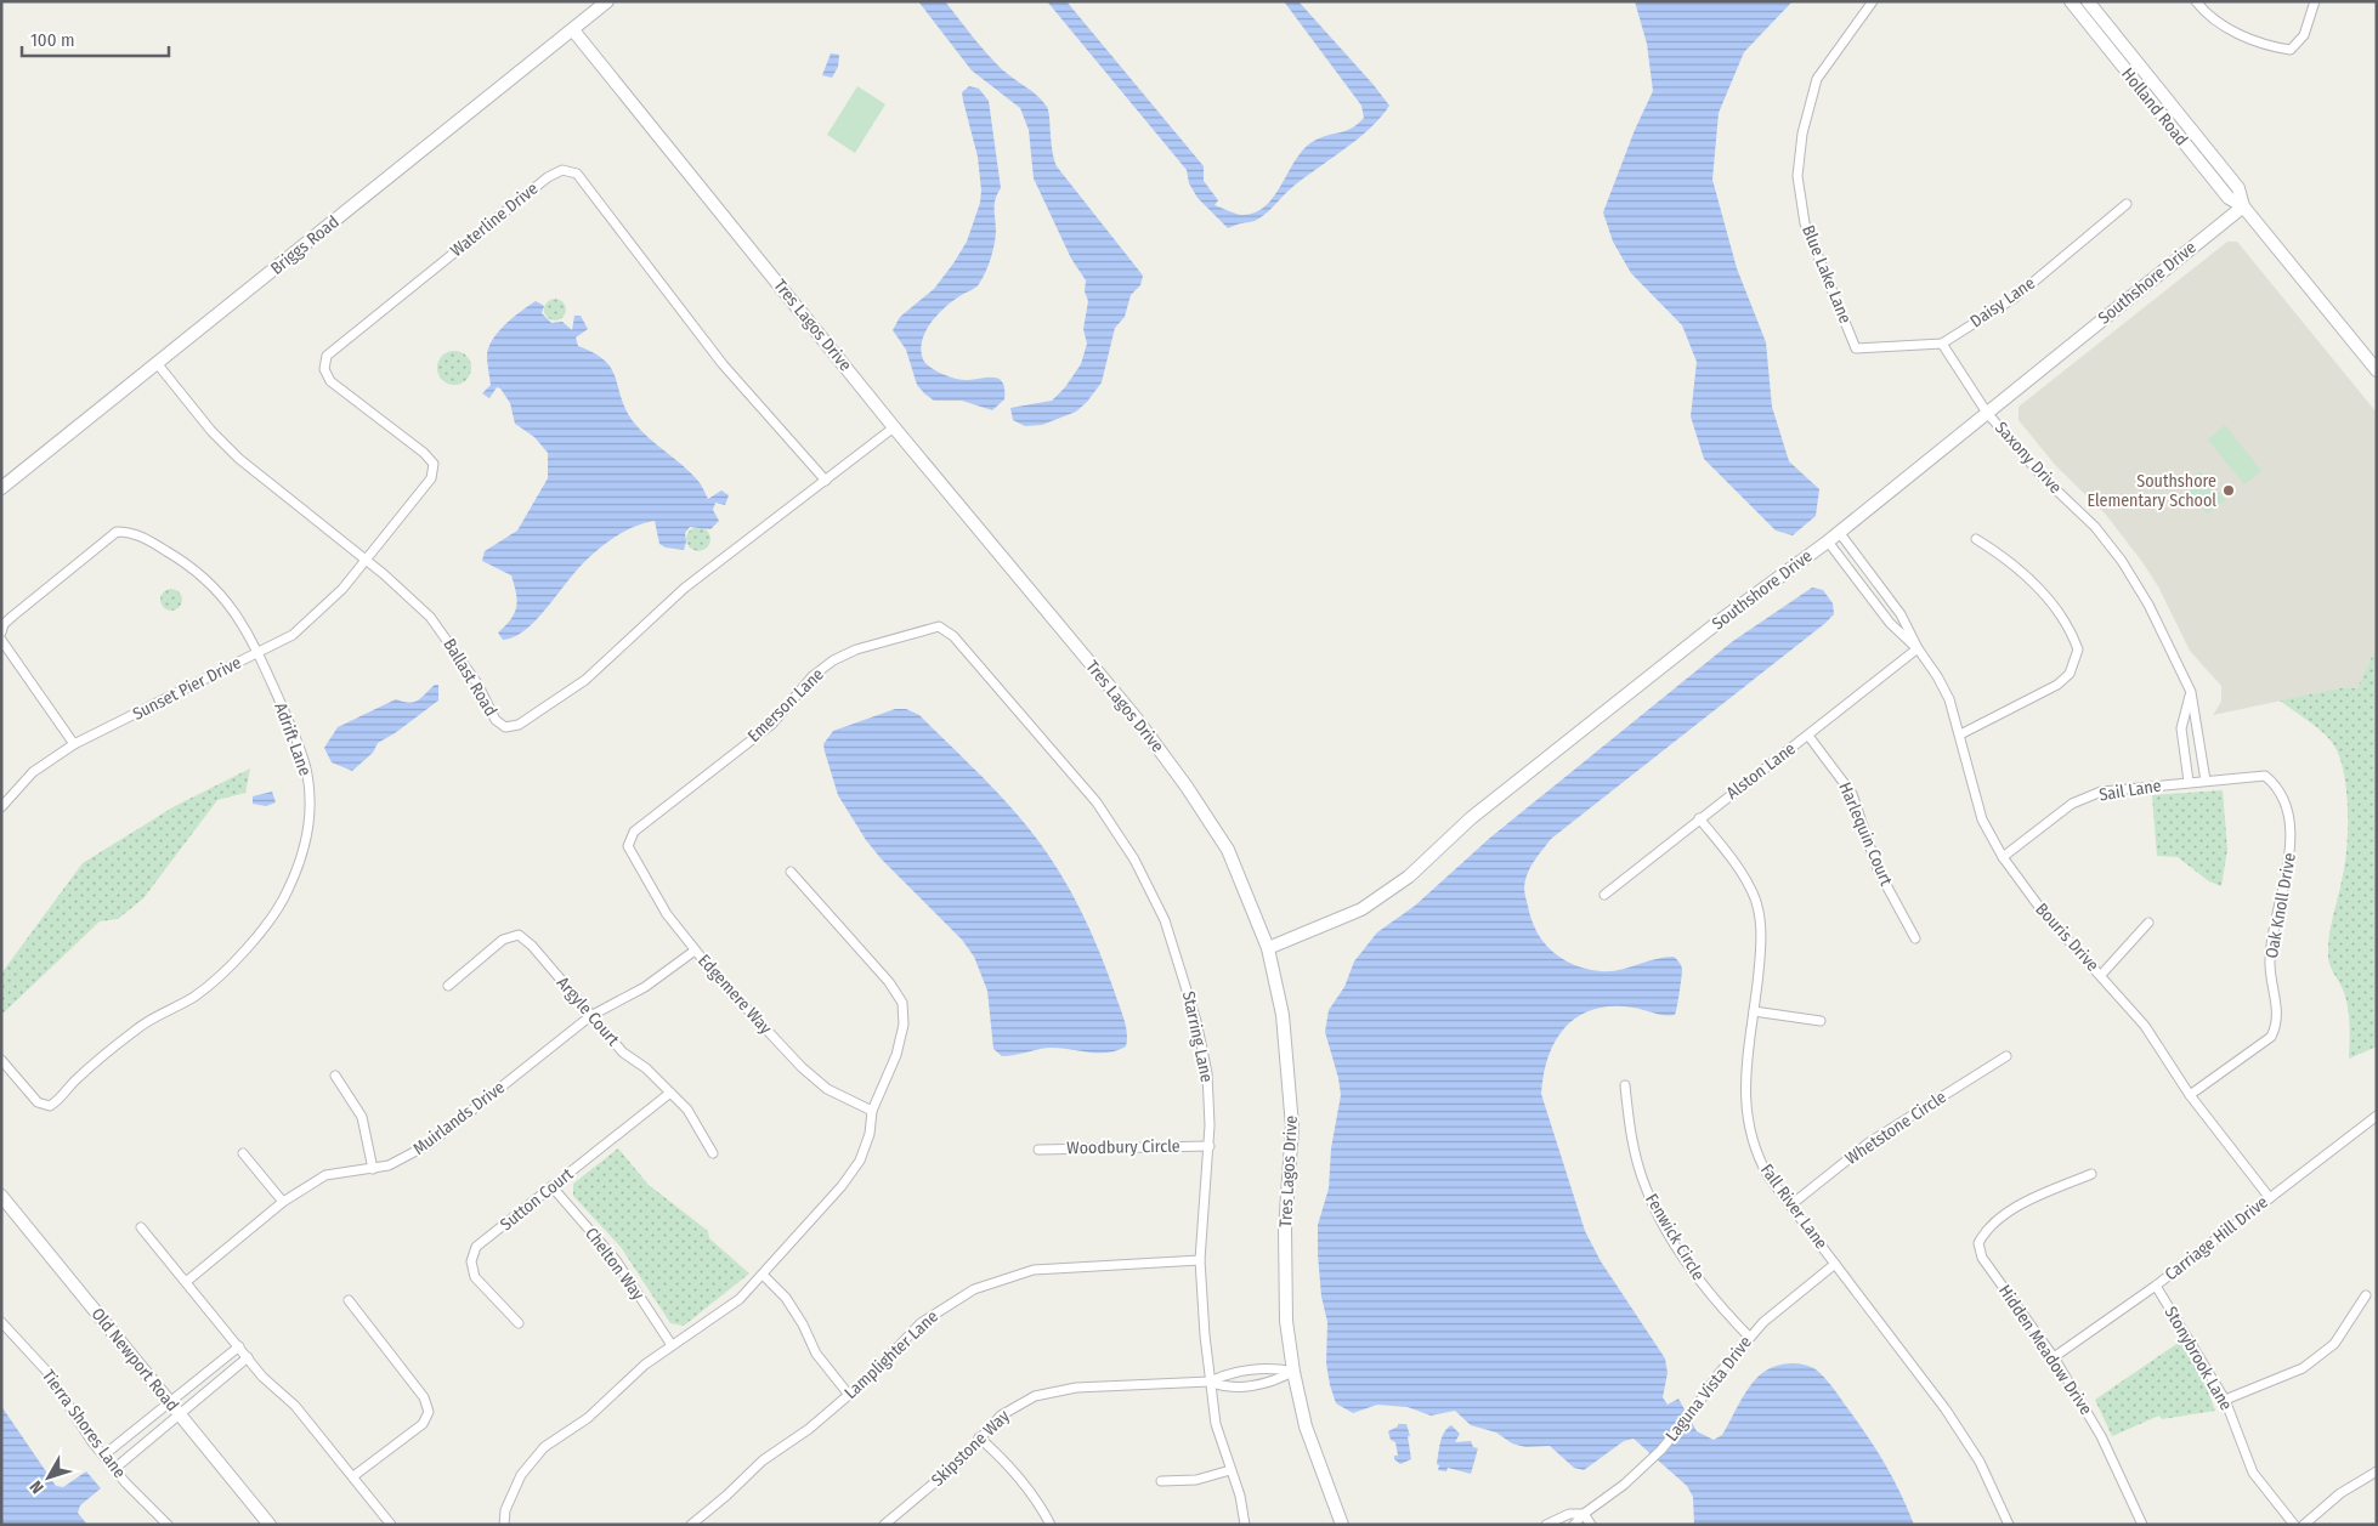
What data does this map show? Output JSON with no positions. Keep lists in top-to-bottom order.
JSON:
{
  "streets": {
    "street": [
      "Holland Road",
      "Waterline Drive",
      "Briggs Road",
      "Blue Lake Lane",
      "Southshore Drive",
      "Daisy Lane",
      "Tres Lagos Drive",
      "Saxony Drive",
      "Ballast Road",
      "Sunset Pier Drive",
      "Emerson Lane",
      "Adrift Lane",
      "Alston Lane",
      "Sail Lane",
      "Harlequin Court",
      "Oak Knoll Drive",
      "Bouris Drive",
      "Edgemere Way",
      "Argyle Court",
      "Starring Lane",
      "Muirlands Drive",
      "Whetstone Circle",
      "Woodbury Circle",
      "Sutton Court",
      "Fall River Lane",
      "Fenwick Circle",
      "Carriage Hill Drive",
      "Chelton Way",
      "Hidden Meadow Drive",
      "Lamplighter Lane",
      "Stonybrook Lane",
      "Old Newport Road",
      "Laguna Vista Drive",
      "Tierra Shores Lane",
      "Skipstone Way"
    ]
  },
  "crossings": [
    ["Holland Road", "Southshore Drive"],
    ["Waterline Drive", "Ballast Road"],
    ["Waterline Drive", "Sunset Pier Drive"],
    ["Briggs Road", "Tres Lagos Drive"],
    ["Briggs Road", "Ballast Road"],
    ["Blue Lake Lane", "Daisy Lane"],
    ["Southshore Drive", "Tres Lagos Drive"],
    ["Southshore Drive", "Saxony Drive"],
    ["Southshore Drive", "Bouris Drive"],
    ["Daisy Lane", "Saxony Drive"],
    ["Tres Lagos Drive", "Ballast Road"],
    ["Tres Lagos Drive", "Skipstone Way"],
    ["Saxony Drive", "Sail Lane"],
    ["Ballast Road", "Sunset Pier Drive"],
    ["Sunset Pier Drive", "Adrift Lane"],
    ["Emerson Lane", "Edgemere Way"],
    ["Emerson Lane", "Starring Lane"],
    ["Alston Lane", "Harlequin Court"],
    ["Alston Lane", "Bouris Drive"],
    ["Alston Lane", "Fall River Lane"],
    ["Sail Lane", "Oak Knoll Drive"],
    ["Sail Lane", "Bouris Drive"],
    ["Oak Knoll Drive", "Bouris Drive"],
    ["Bouris Drive", "Carriage Hill Drive"],
    ["Edgemere Way", "Muirlands Drive"],
    ["Argyle Court", "Muirlands Drive"],
    ["Argyle Court", "Sutton Court"],
    ["Starring Lane", "Woodbury Circle"],
    ["Starring Lane", "Lamplighter Lane"],
    ["Starring Lane", "Skipstone Way"],
    ["Whetstone Circle", "Fall River Lane"],
    ["Sutton Court", "Chelton Way"],
    ["Fall River Lane", "Laguna Vista Drive"],
    ["Fenwick Circle", "Laguna Vista Drive"],
    ["Carriage Hill Drive", "Hidden Meadow Drive"],
    ["Carriage Hill Drive", "Stonybrook Lane"]
  ],
  "places": ["Southshore Elementary School"],
  "scale_bar": "100 m",
  "north": "bottom left"
}
